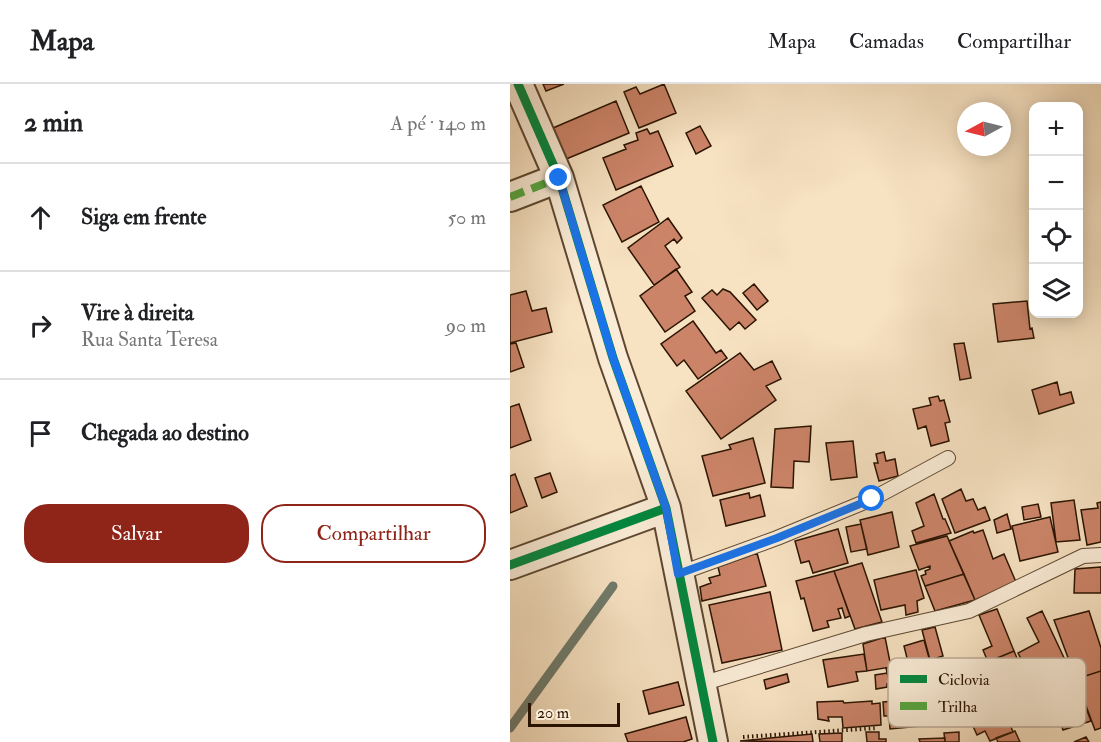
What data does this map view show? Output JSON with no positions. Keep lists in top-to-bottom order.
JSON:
{
  "legend": ["Ciclovia", "Trilha"],
  "scale_bar": "20 m",
  "north": "left",
  "page": {
    "header": "Mapa",
    "nav": ["Mapa", "Camadas", "Compartilhar"],
    "heading": ["2 min", "A pé · 140 m"],
    "map_buttons": ["+", "−"],
    "list": [
      ["Siga em frente", "50 m"],
      ["Vire à direita", "Rua Santa Teresa", "90 m"],
      "Chegada ao destino"
    ],
    "buttons": ["Salvar", "Compartilhar"],
    "scale": "20 m"
  }
}
